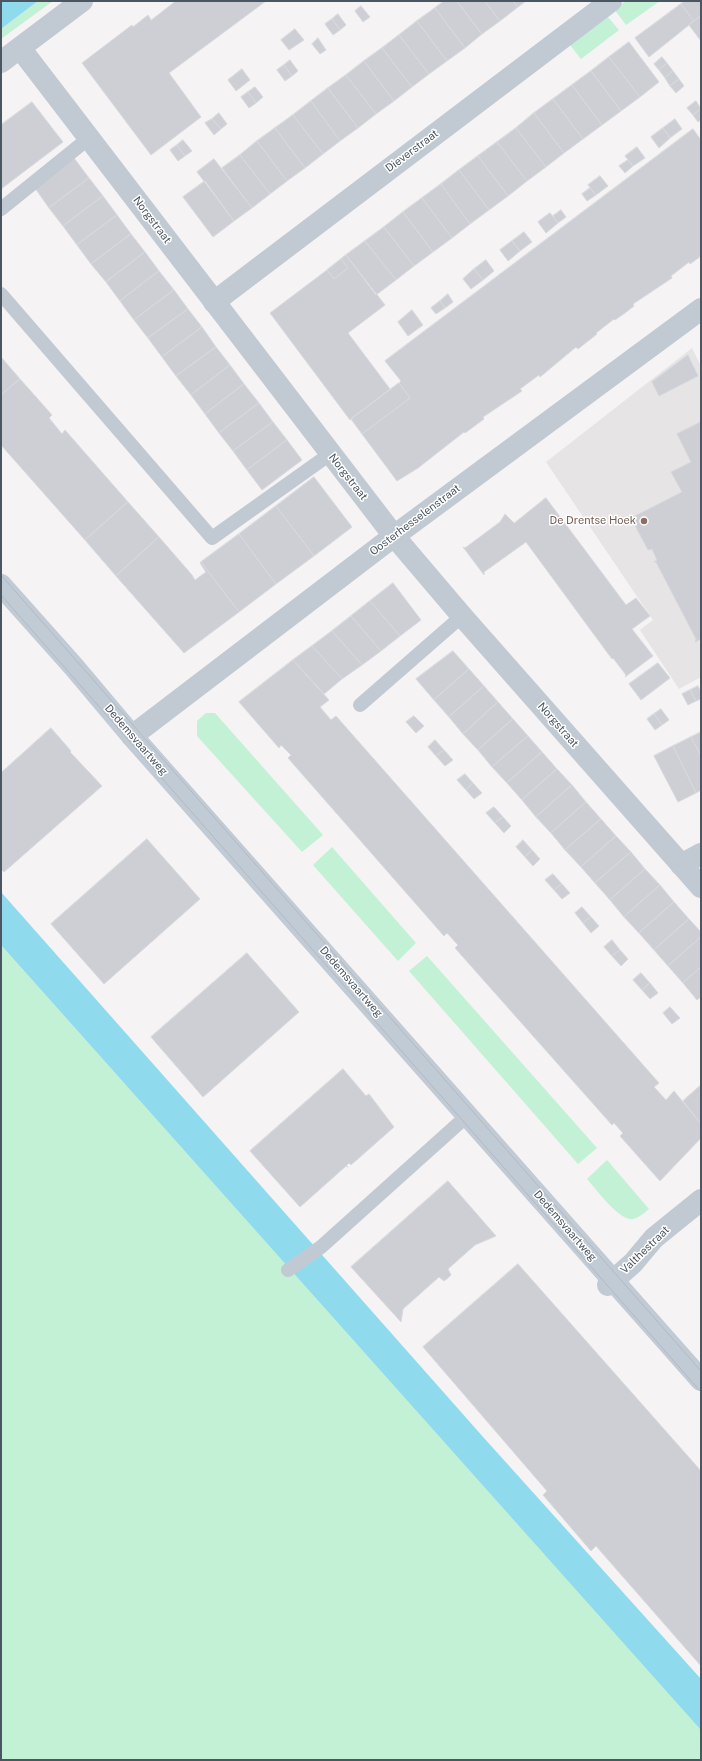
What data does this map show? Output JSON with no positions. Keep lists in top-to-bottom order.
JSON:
{
  "streets": {
    "street": [
      "Dieverstraat",
      "Norgstraat",
      "Oosterhesselenstraat",
      "Dedemsvaartweg",
      "Valthestraat"
    ]
  },
  "crossings": [
    ["Dieverstraat", "Norgstraat"],
    ["Norgstraat", "Oosterhesselenstraat"],
    ["Oosterhesselenstraat", "Dedemsvaartweg"],
    ["Dedemsvaartweg", "Valthestraat"]
  ],
  "places": ["De Drentse Hoek"]
}
